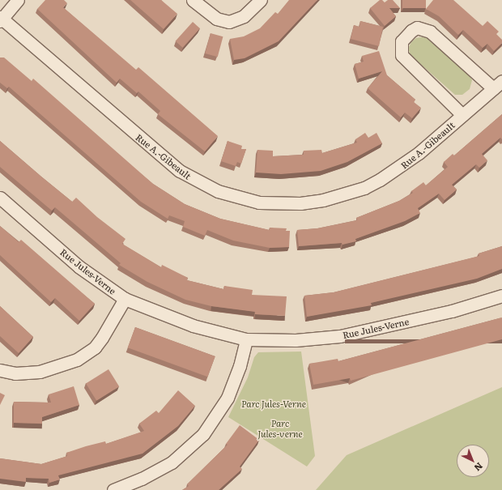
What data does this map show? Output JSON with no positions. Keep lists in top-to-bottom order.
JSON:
{
  "streets": {
    "street": ["Rue A.-Gibeault", "Rue Jules-Verne"]
  },
  "parks": ["Parc Jules-Verne", "Parc Jules-verne"],
  "north": "bottom right"
}
